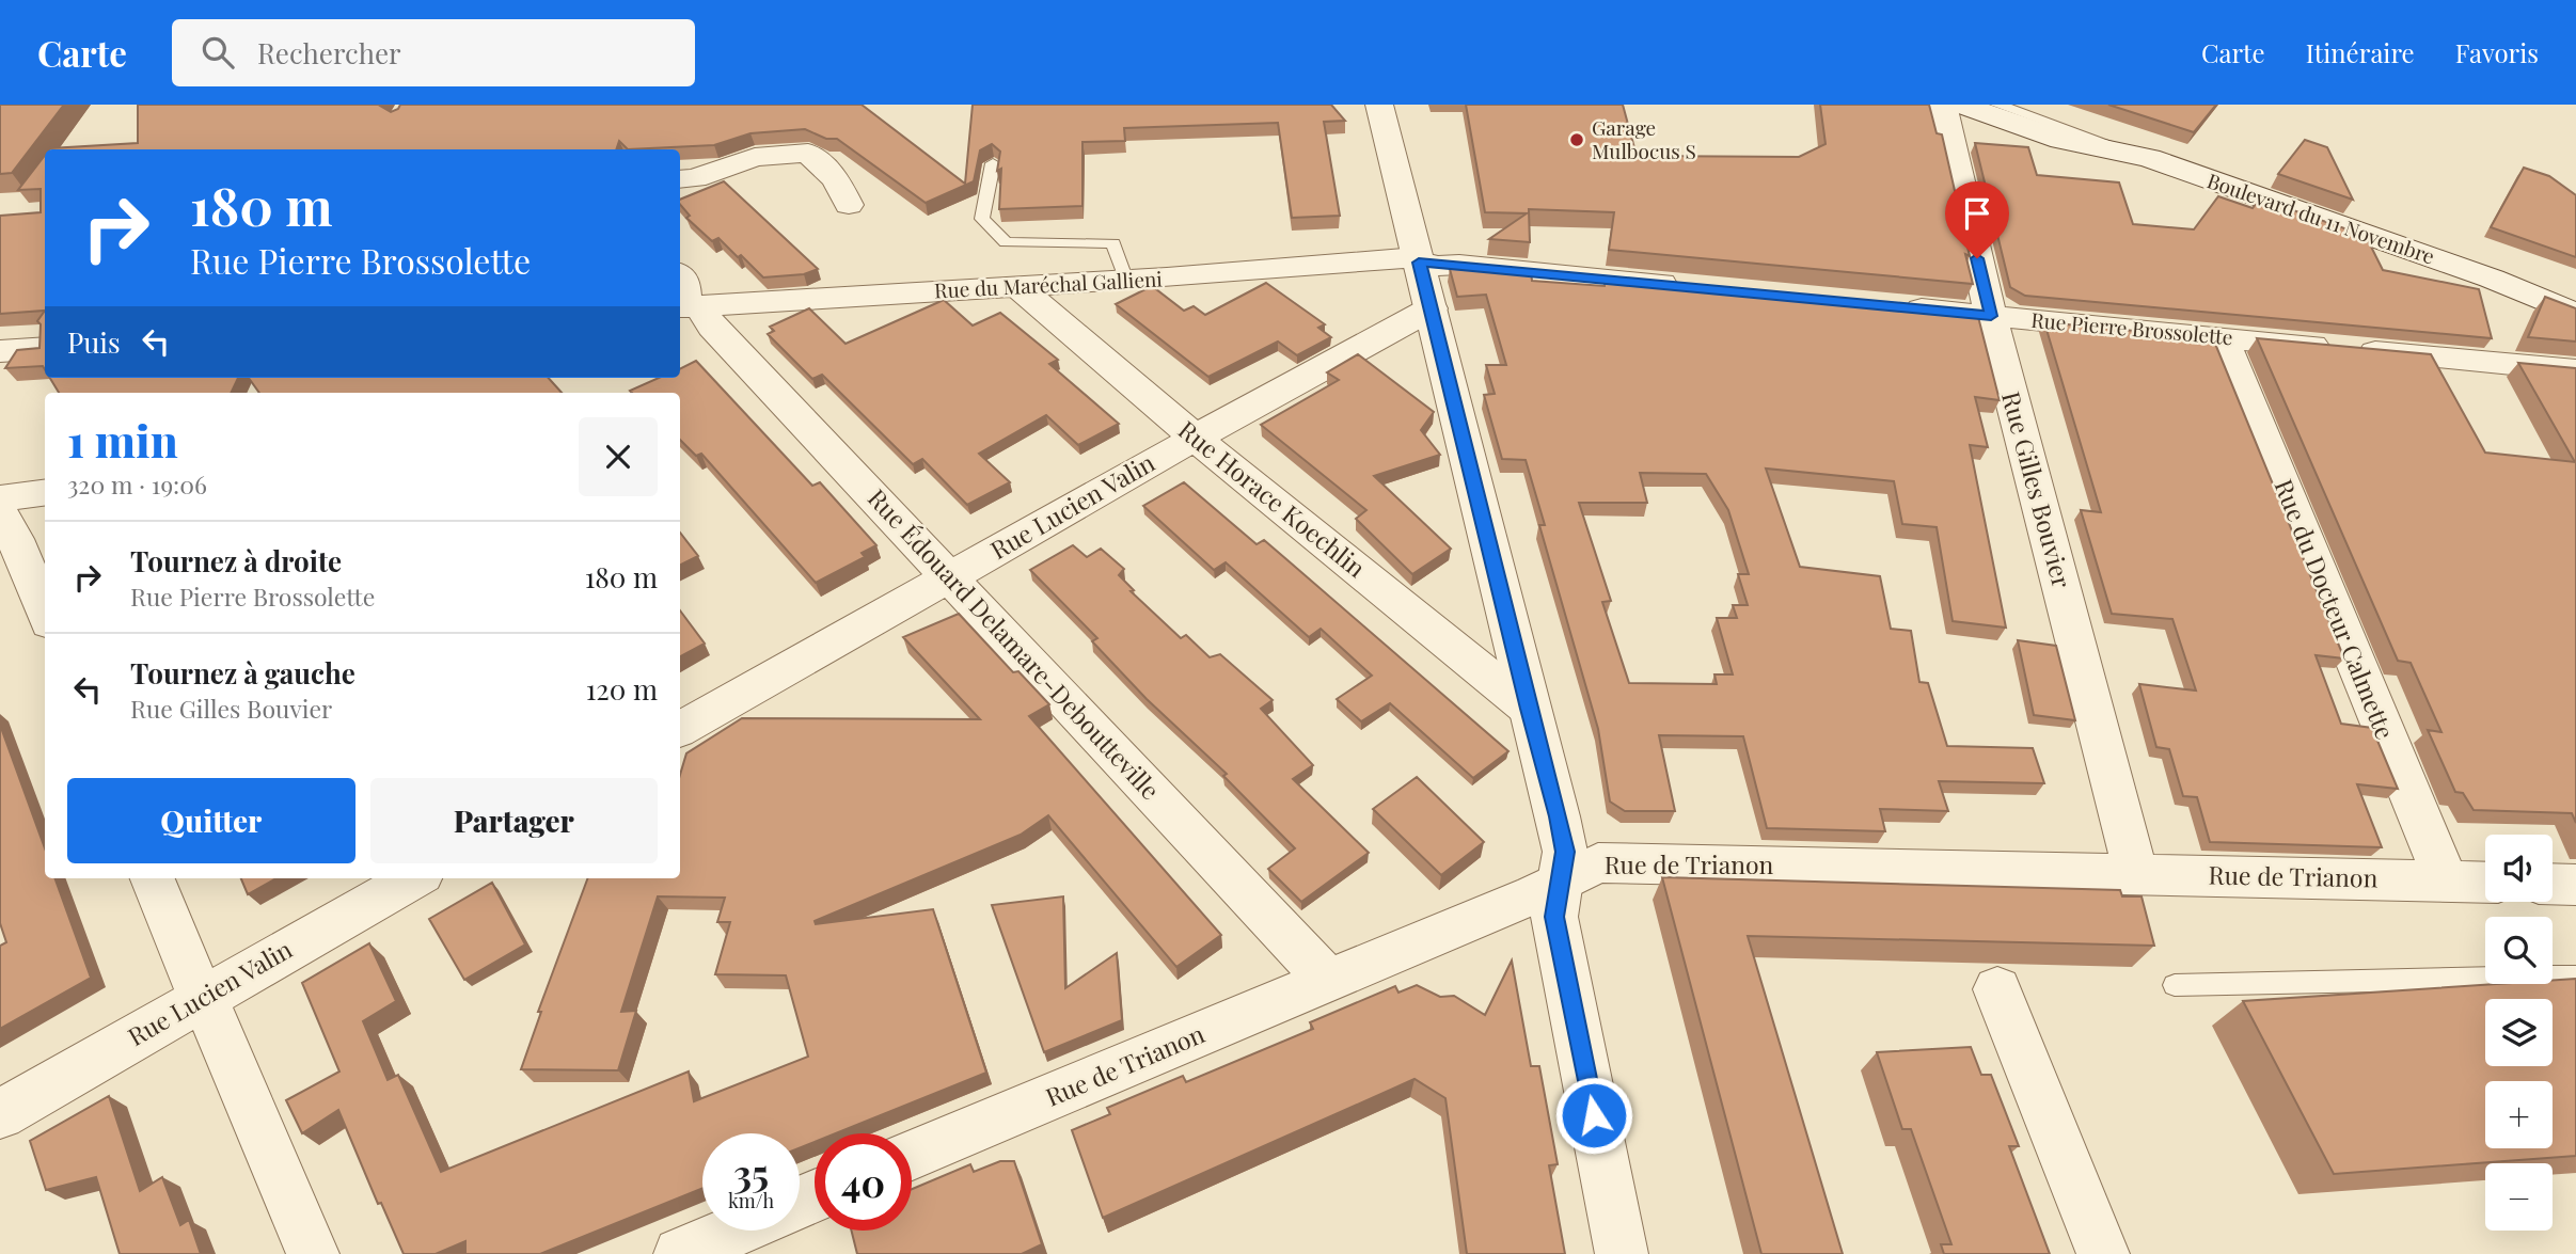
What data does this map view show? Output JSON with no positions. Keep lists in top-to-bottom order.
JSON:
{
  "streets": {
    "street": [
      "Boulevard du 11 Novembre",
      "Rue du Maréchal Gallieni",
      "Rue Pierre Brossolette",
      "Rue Gilles Bouvier",
      "Rue Horace Koechlin",
      "Rue Lucien Valin",
      "Rue du Docteur Calmette",
      "Rue Édouard Delamare-Deboutteville",
      "Rue de Trianon"
    ]
  },
  "crossings": [
    ["Rue du Maréchal Gallieni", "Rue Horace Koechlin"],
    ["Rue du Maréchal Gallieni", "Rue Édouard Delamare-Deboutteville"],
    ["Rue Pierre Brossolette", "Rue Gilles Bouvier"],
    ["Rue Pierre Brossolette", "Rue du Docteur Calmette"],
    ["Rue Gilles Bouvier", "Rue de Trianon"],
    ["Rue Horace Koechlin", "Rue Lucien Valin"],
    ["Rue Lucien Valin", "Rue Édouard Delamare-Deboutteville"],
    ["Rue du Docteur Calmette", "Rue de Trianon"],
    ["Rue Édouard Delamare-Deboutteville", "Rue de Trianon"]
  ],
  "places": ["Garage Mulbocus S"],
  "page": {
    "header": "Carte",
    "search": "Rechercher",
    "nav": ["Carte", "Itinéraire", "Favoris"],
    "turn": ["180 m", "Rue Pierre Brossolette"],
    "then": "Puis",
    "heading": ["1 min", "320 m · 19:06"],
    "list": [
      {
        "name": "Tournez à droite",
        "note": "Rue Pierre Brossolette",
        "value": "180 m"
      },
      {
        "name": "Tournez à gauche",
        "note": "Rue Gilles Bouvier",
        "value": "120 m"
      }
    ],
    "buttons": ["Quitter", "Partager"],
    "map_buttons": ["+", "−"],
    "speed": "35 km/h",
    "limit": "40"
  }
}
